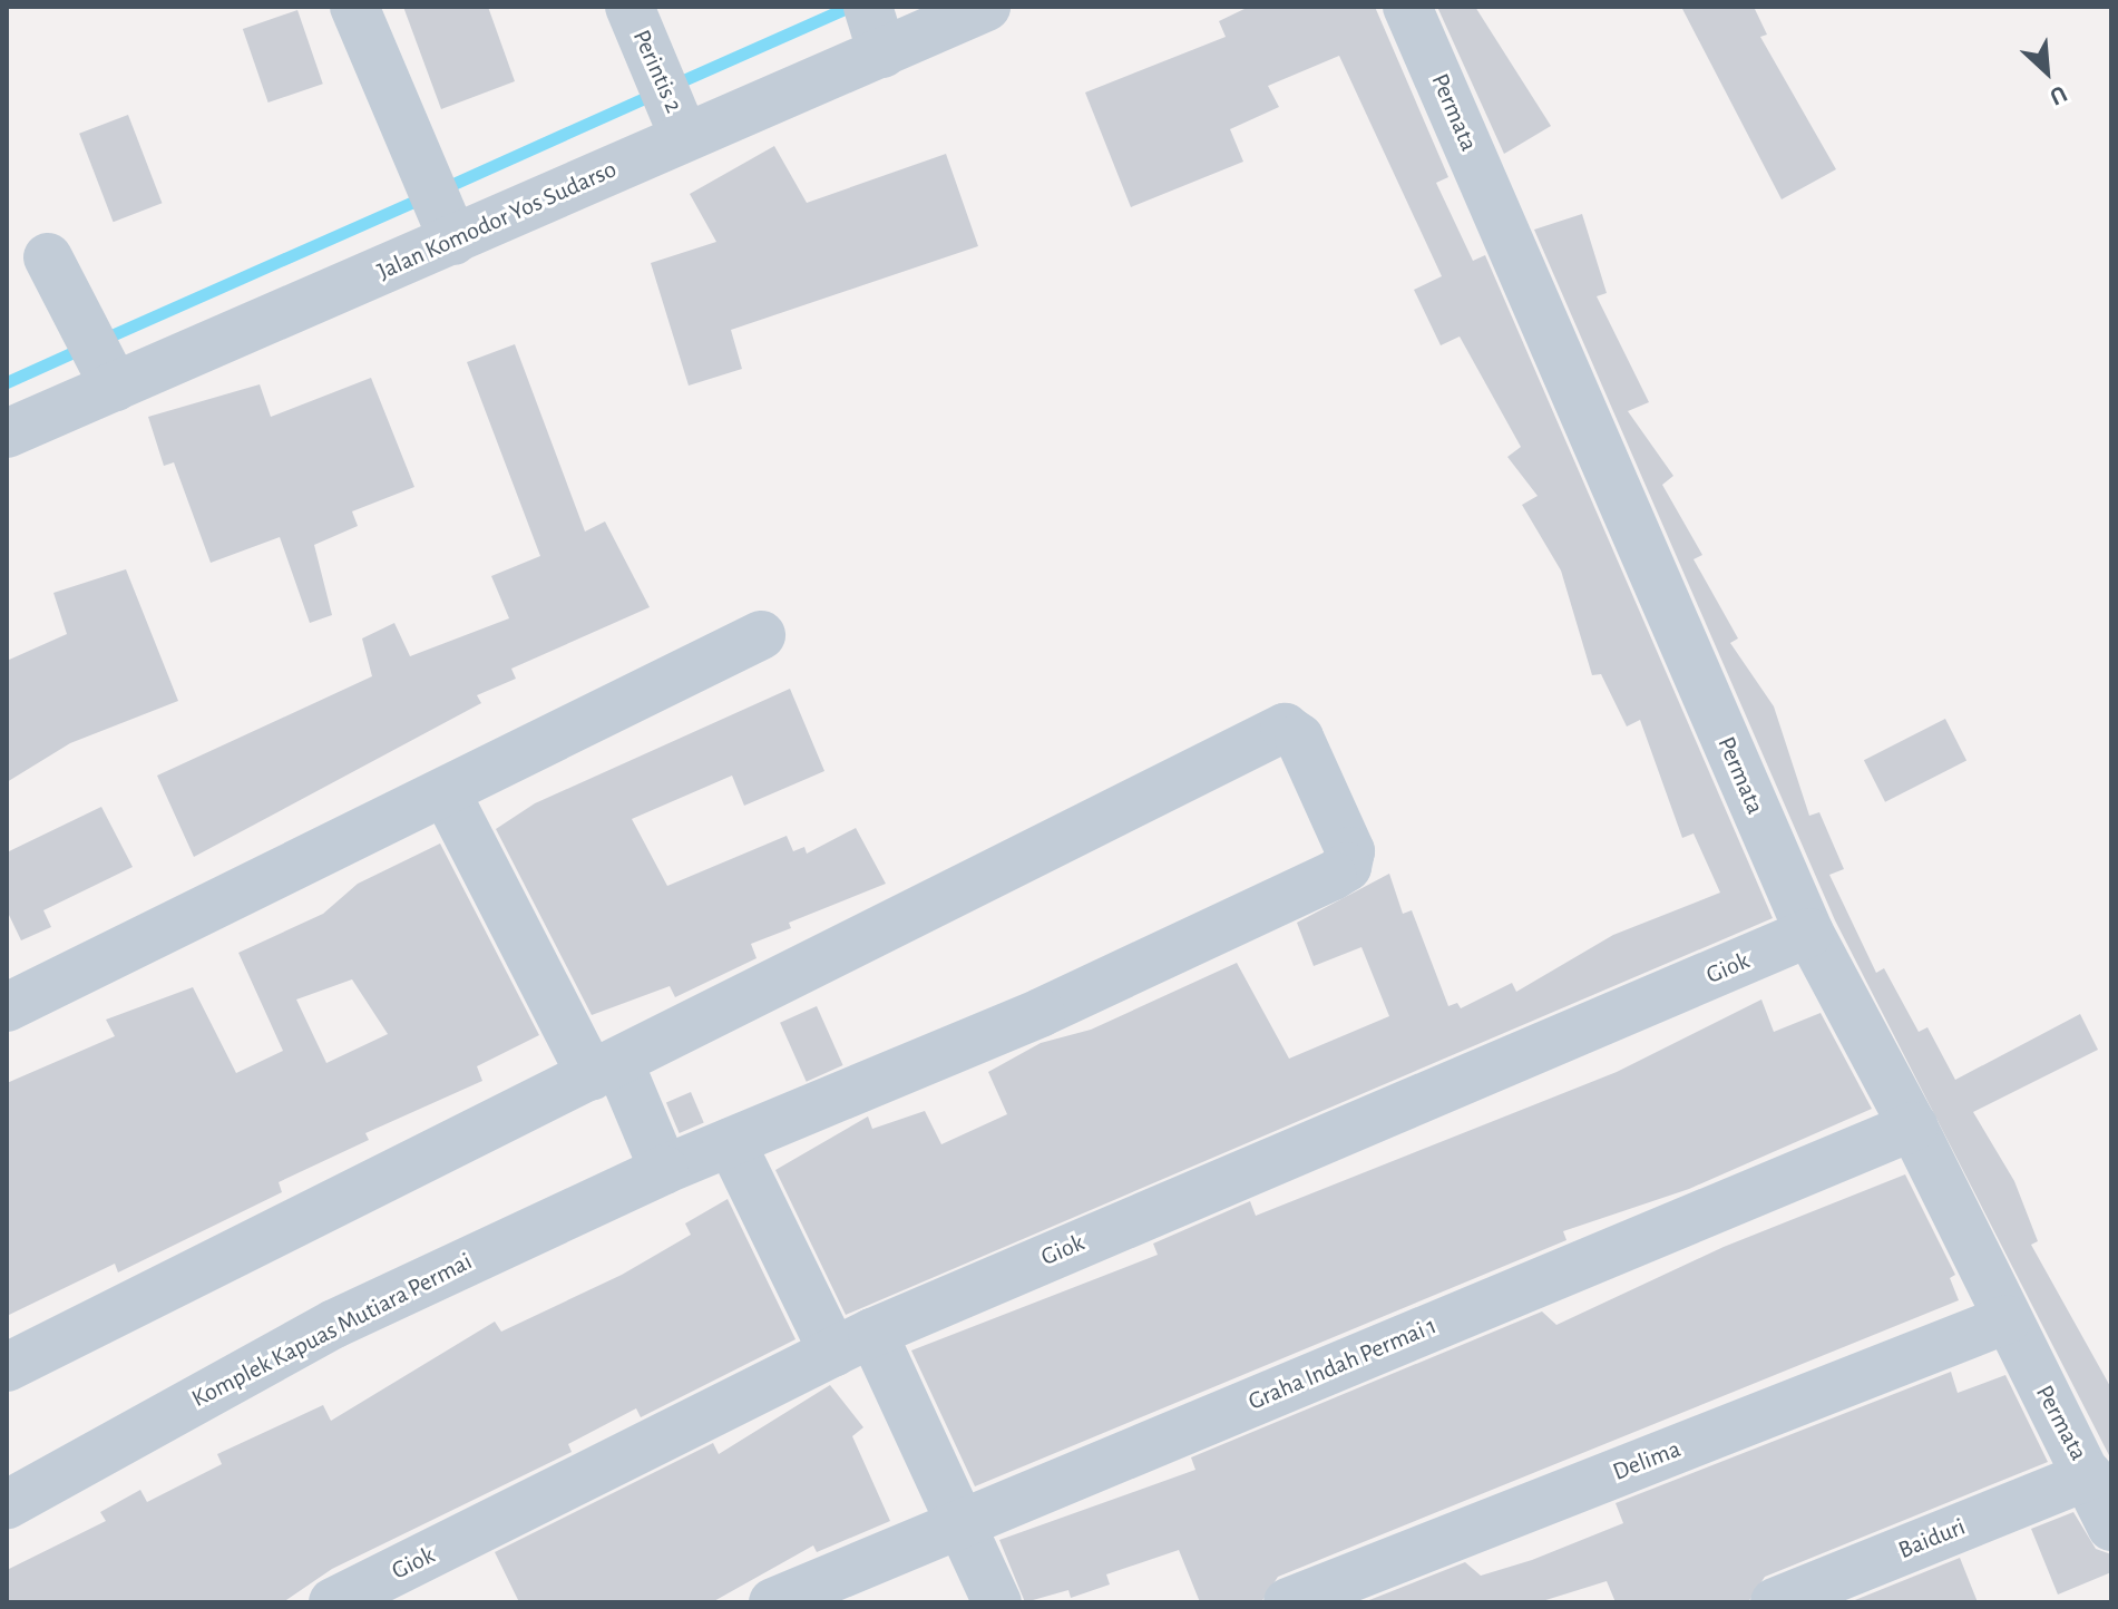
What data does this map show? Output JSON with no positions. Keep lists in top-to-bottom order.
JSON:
{
  "streets": {
    "street": [
      "Perintis 2",
      "Permata",
      "Jalan Komodor Yos Sudarso",
      "Giok",
      "Komplek Kapuas Mutiara Permai",
      "Graha Indah Permai 1",
      "Delima",
      "Baiduri"
    ]
  },
  "crossings": [
    ["Perintis 2", "Jalan Komodor Yos Sudarso"],
    ["Permata", "Giok"],
    ["Permata", "Graha Indah Permai 1"],
    ["Permata", "Delima"],
    ["Permata", "Baiduri"]
  ],
  "north": "bottom right"
}
